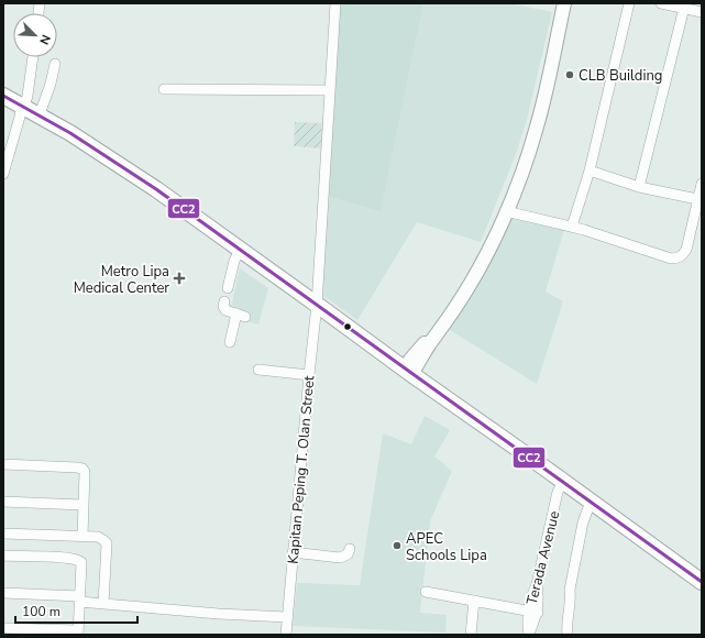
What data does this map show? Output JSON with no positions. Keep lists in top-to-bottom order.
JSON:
{
  "streets": {
    "street": ["Kapitan Peping T. Olan Street", "Terada Avenue"]
  },
  "places": {
    "other": ["CLB Building", "APEC Schools Lipa"],
    "health": ["Metro Lipa Medical Center"]
  },
  "lines": ["transit line CC2"],
  "scale_bar": "100 m",
  "north": "bottom right"
}
